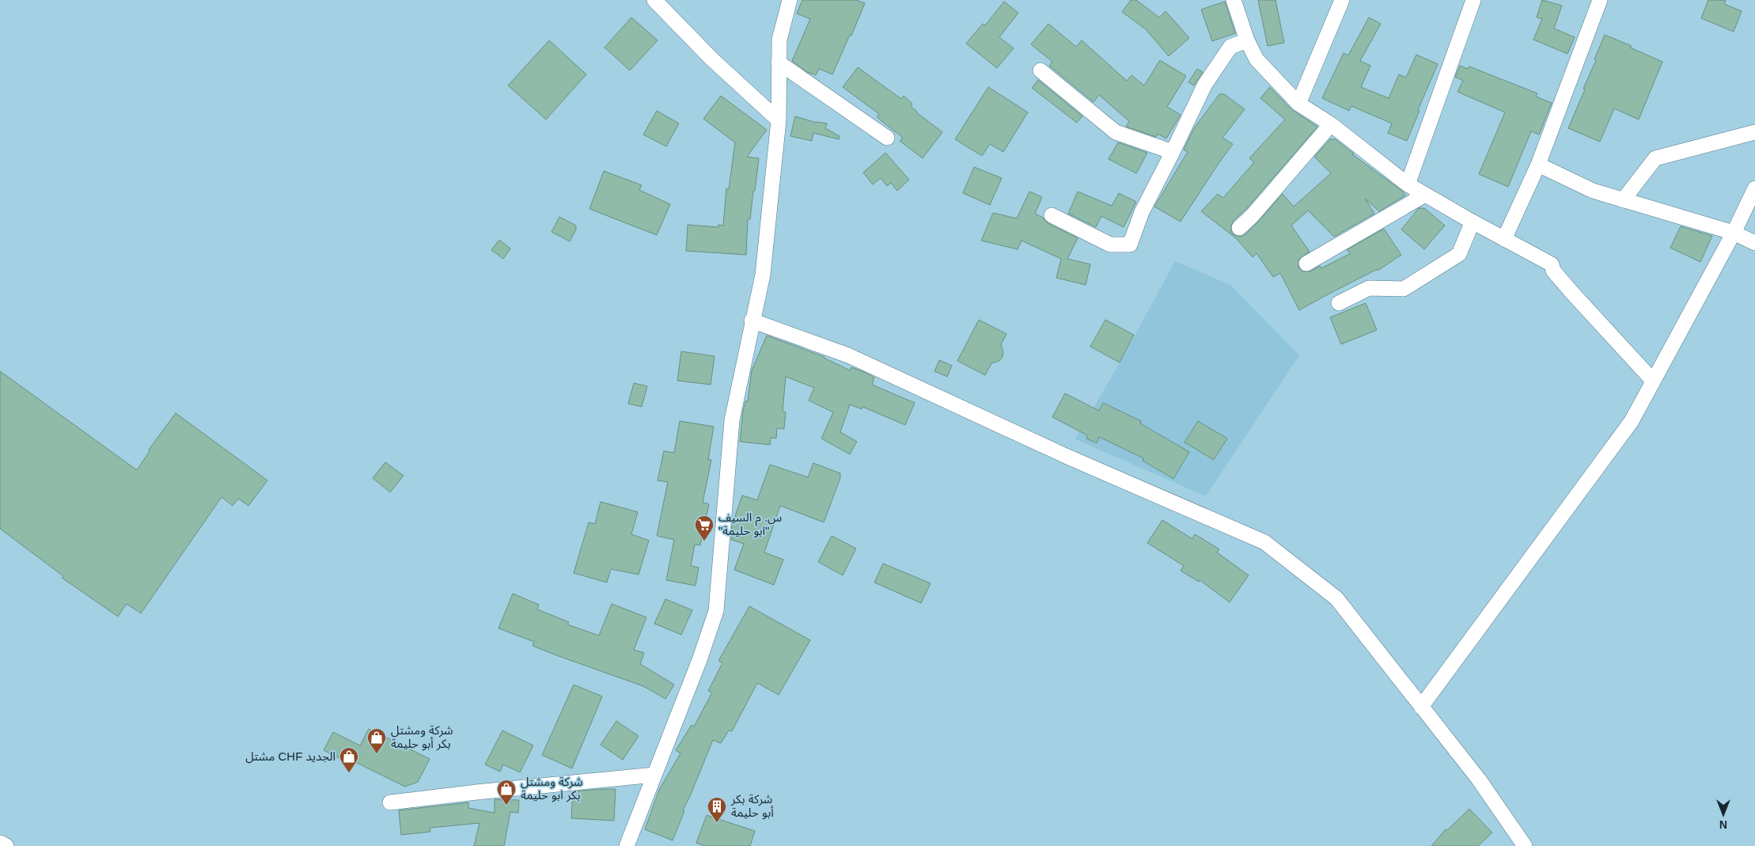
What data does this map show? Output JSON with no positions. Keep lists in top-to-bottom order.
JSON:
{
  "places": {
    "supermarket": ["س. م السيف \"ابو حليمة\""],
    "shop": ["شركة ومشتل بكر أبو حليمة", "مشتل CHF الجديد", "شركة ومشتل بكر ابو حليمة"],
    "building": ["شركة بكر أبو حليمة"]
  },
  "north": "bottom"
}
